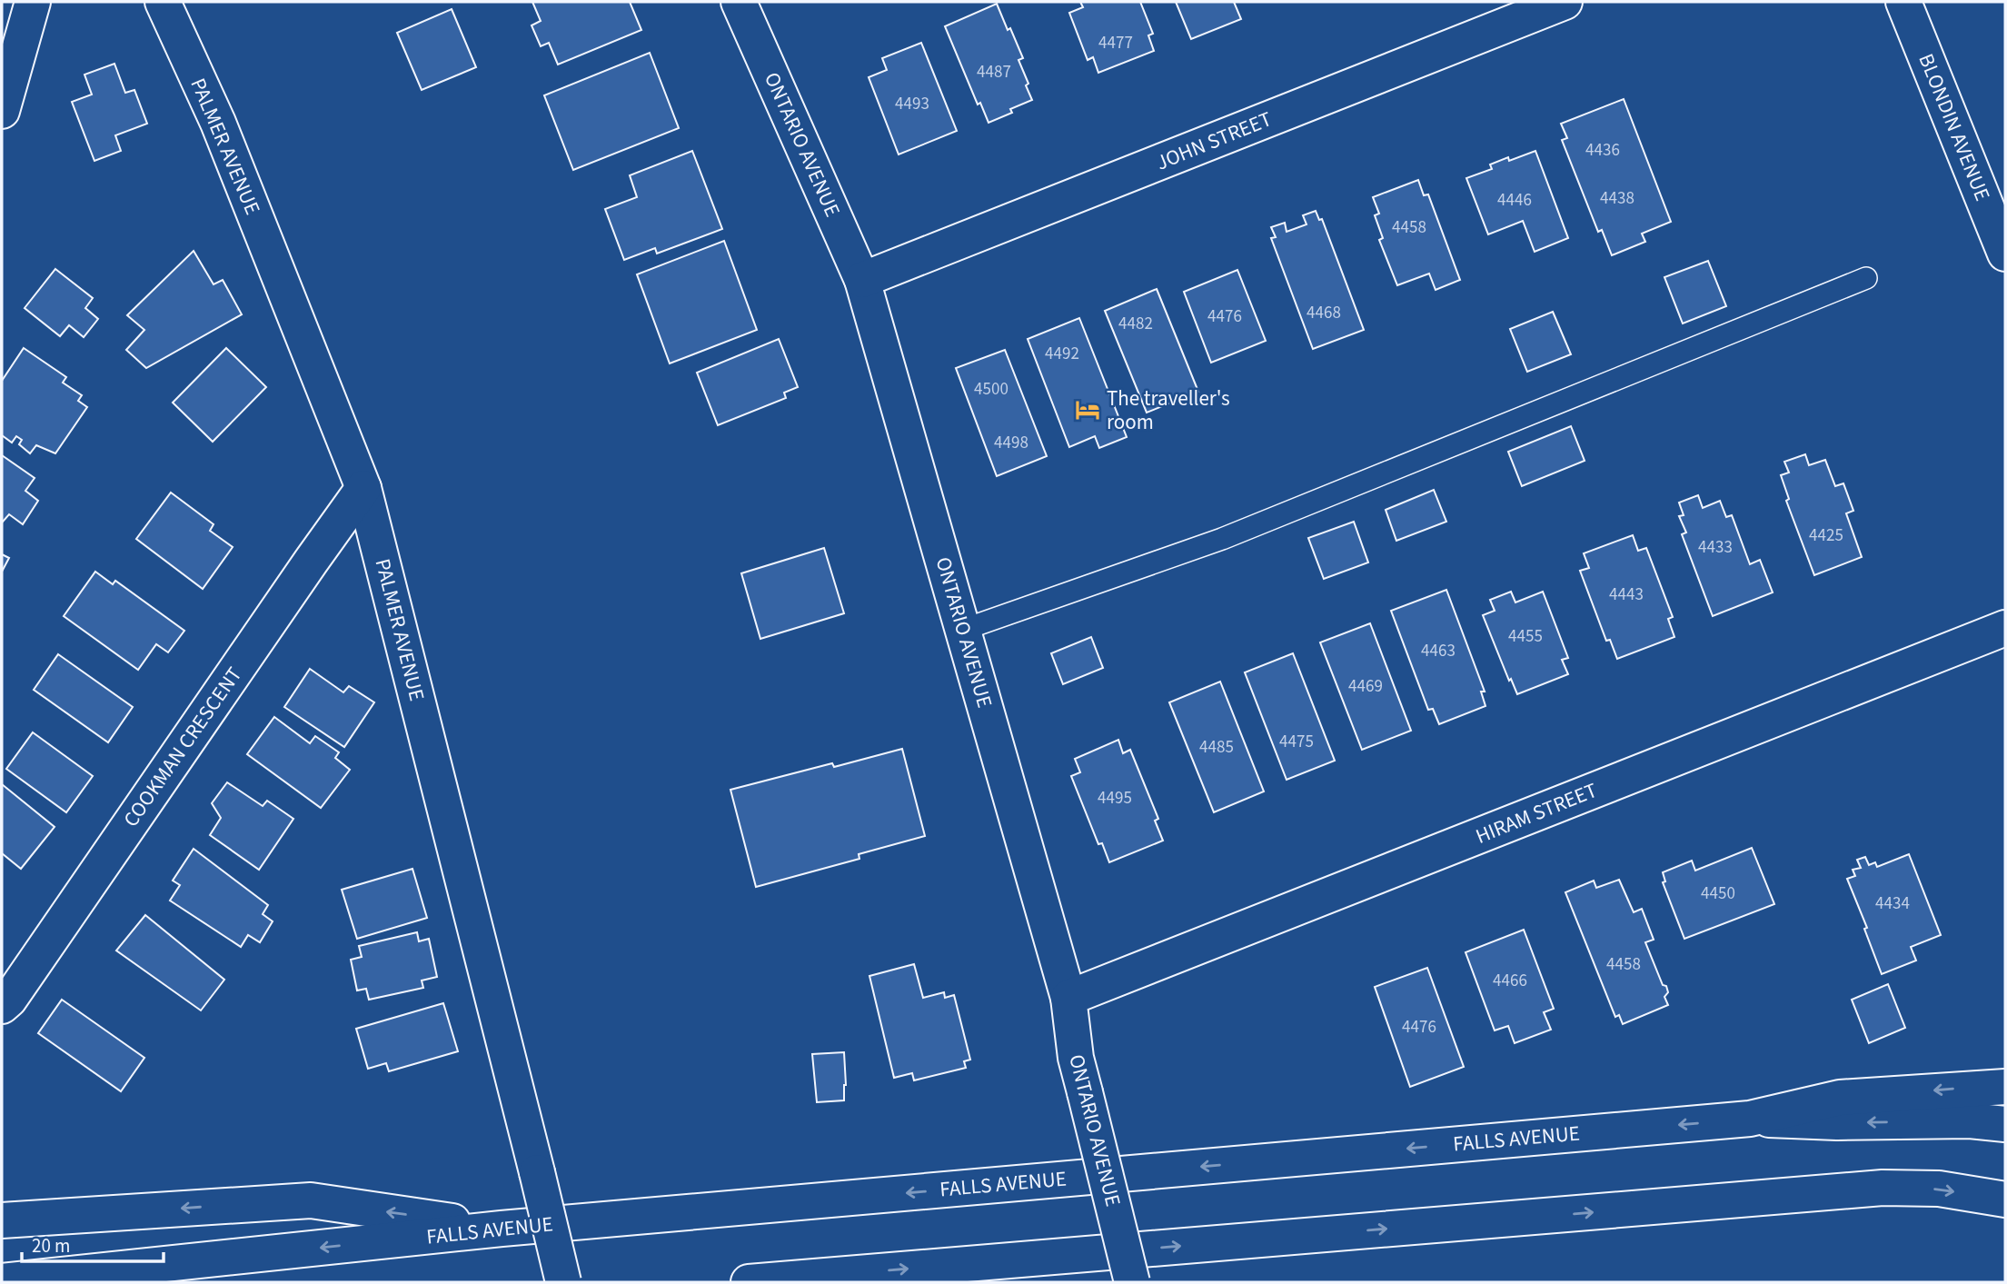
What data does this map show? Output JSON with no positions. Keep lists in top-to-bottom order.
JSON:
{
  "streets": {
    "main road": [
      "BLONDIN AVENUE",
      "JOHN STREET",
      "ONTARIO AVENUE",
      "PALMER AVENUE",
      "COOKMAN CRESCENT",
      "HIRAM STREET",
      "FALLS AVENUE"
    ]
  },
  "crossings": [
    ["JOHN STREET", "ONTARIO AVENUE"],
    ["ONTARIO AVENUE", "HIRAM STREET"],
    ["PALMER AVENUE", "COOKMAN CRESCENT"]
  ],
  "places": {
    "hotel": ["The traveller's room"]
  },
  "house_numbers": [
    "4477",
    "4487",
    "4493",
    "4436",
    "4438",
    "4446",
    "4458",
    "4468",
    "4476",
    "4482",
    "4492",
    "4500",
    "4498",
    "4425",
    "4433",
    "4443",
    "4455",
    "4463",
    "4469",
    "4475",
    "4485",
    "4495",
    "4450",
    "4434",
    "4458",
    "4466",
    "4476"
  ],
  "scale_bar": "20 m"
}
